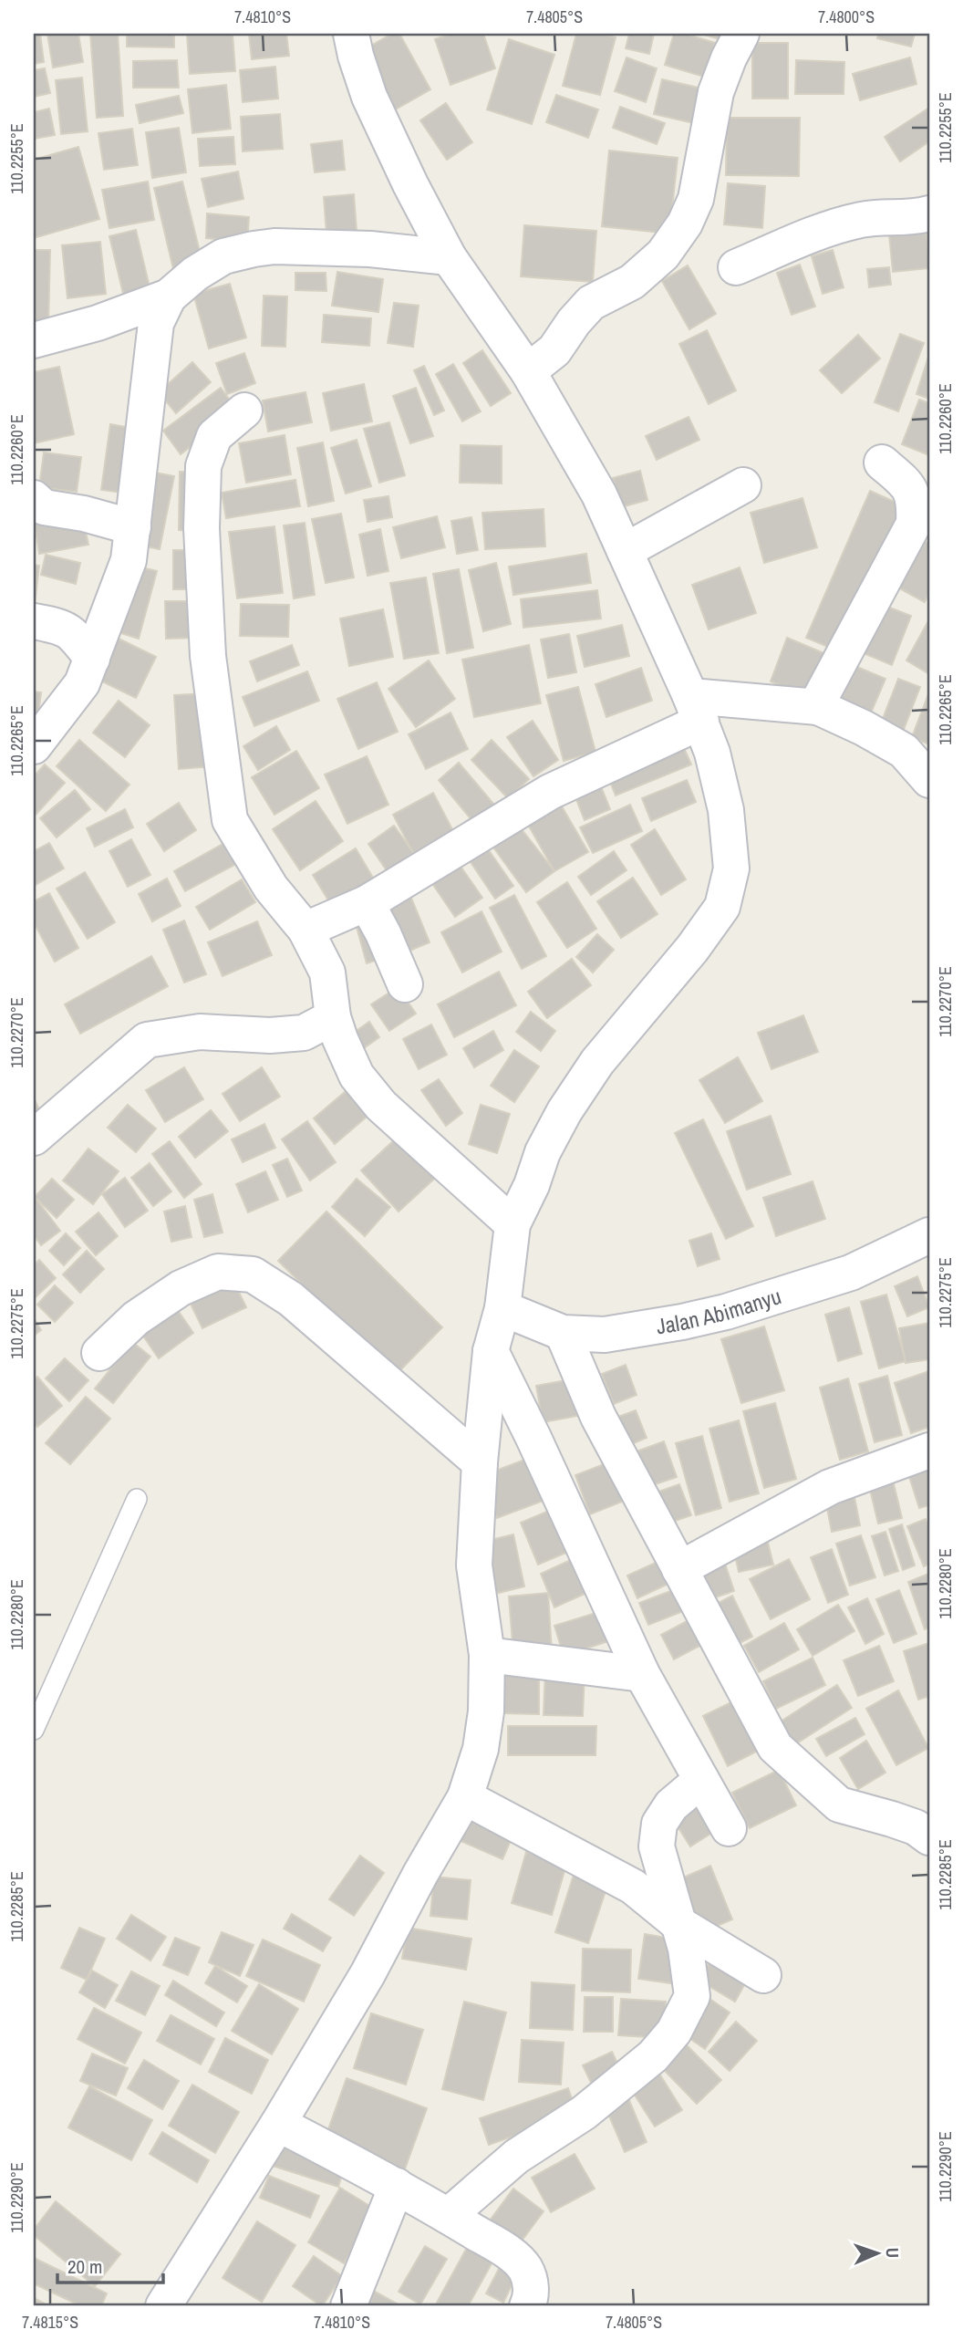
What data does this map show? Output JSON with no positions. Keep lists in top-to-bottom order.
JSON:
{
  "streets": {
    "street": ["Jalan Abimanyu"]
  },
  "scale_bar": "20 m",
  "north": "right",
  "coordinates": [
    "7.4810°S",
    "7.4805°S",
    "7.4800°S",
    "110.2255°E",
    "110.2260°E",
    "110.2265°E",
    "110.2270°E",
    "110.2275°E",
    "110.2280°E",
    "110.2285°E",
    "110.2290°E",
    "7.4815°S"
  ]
}
